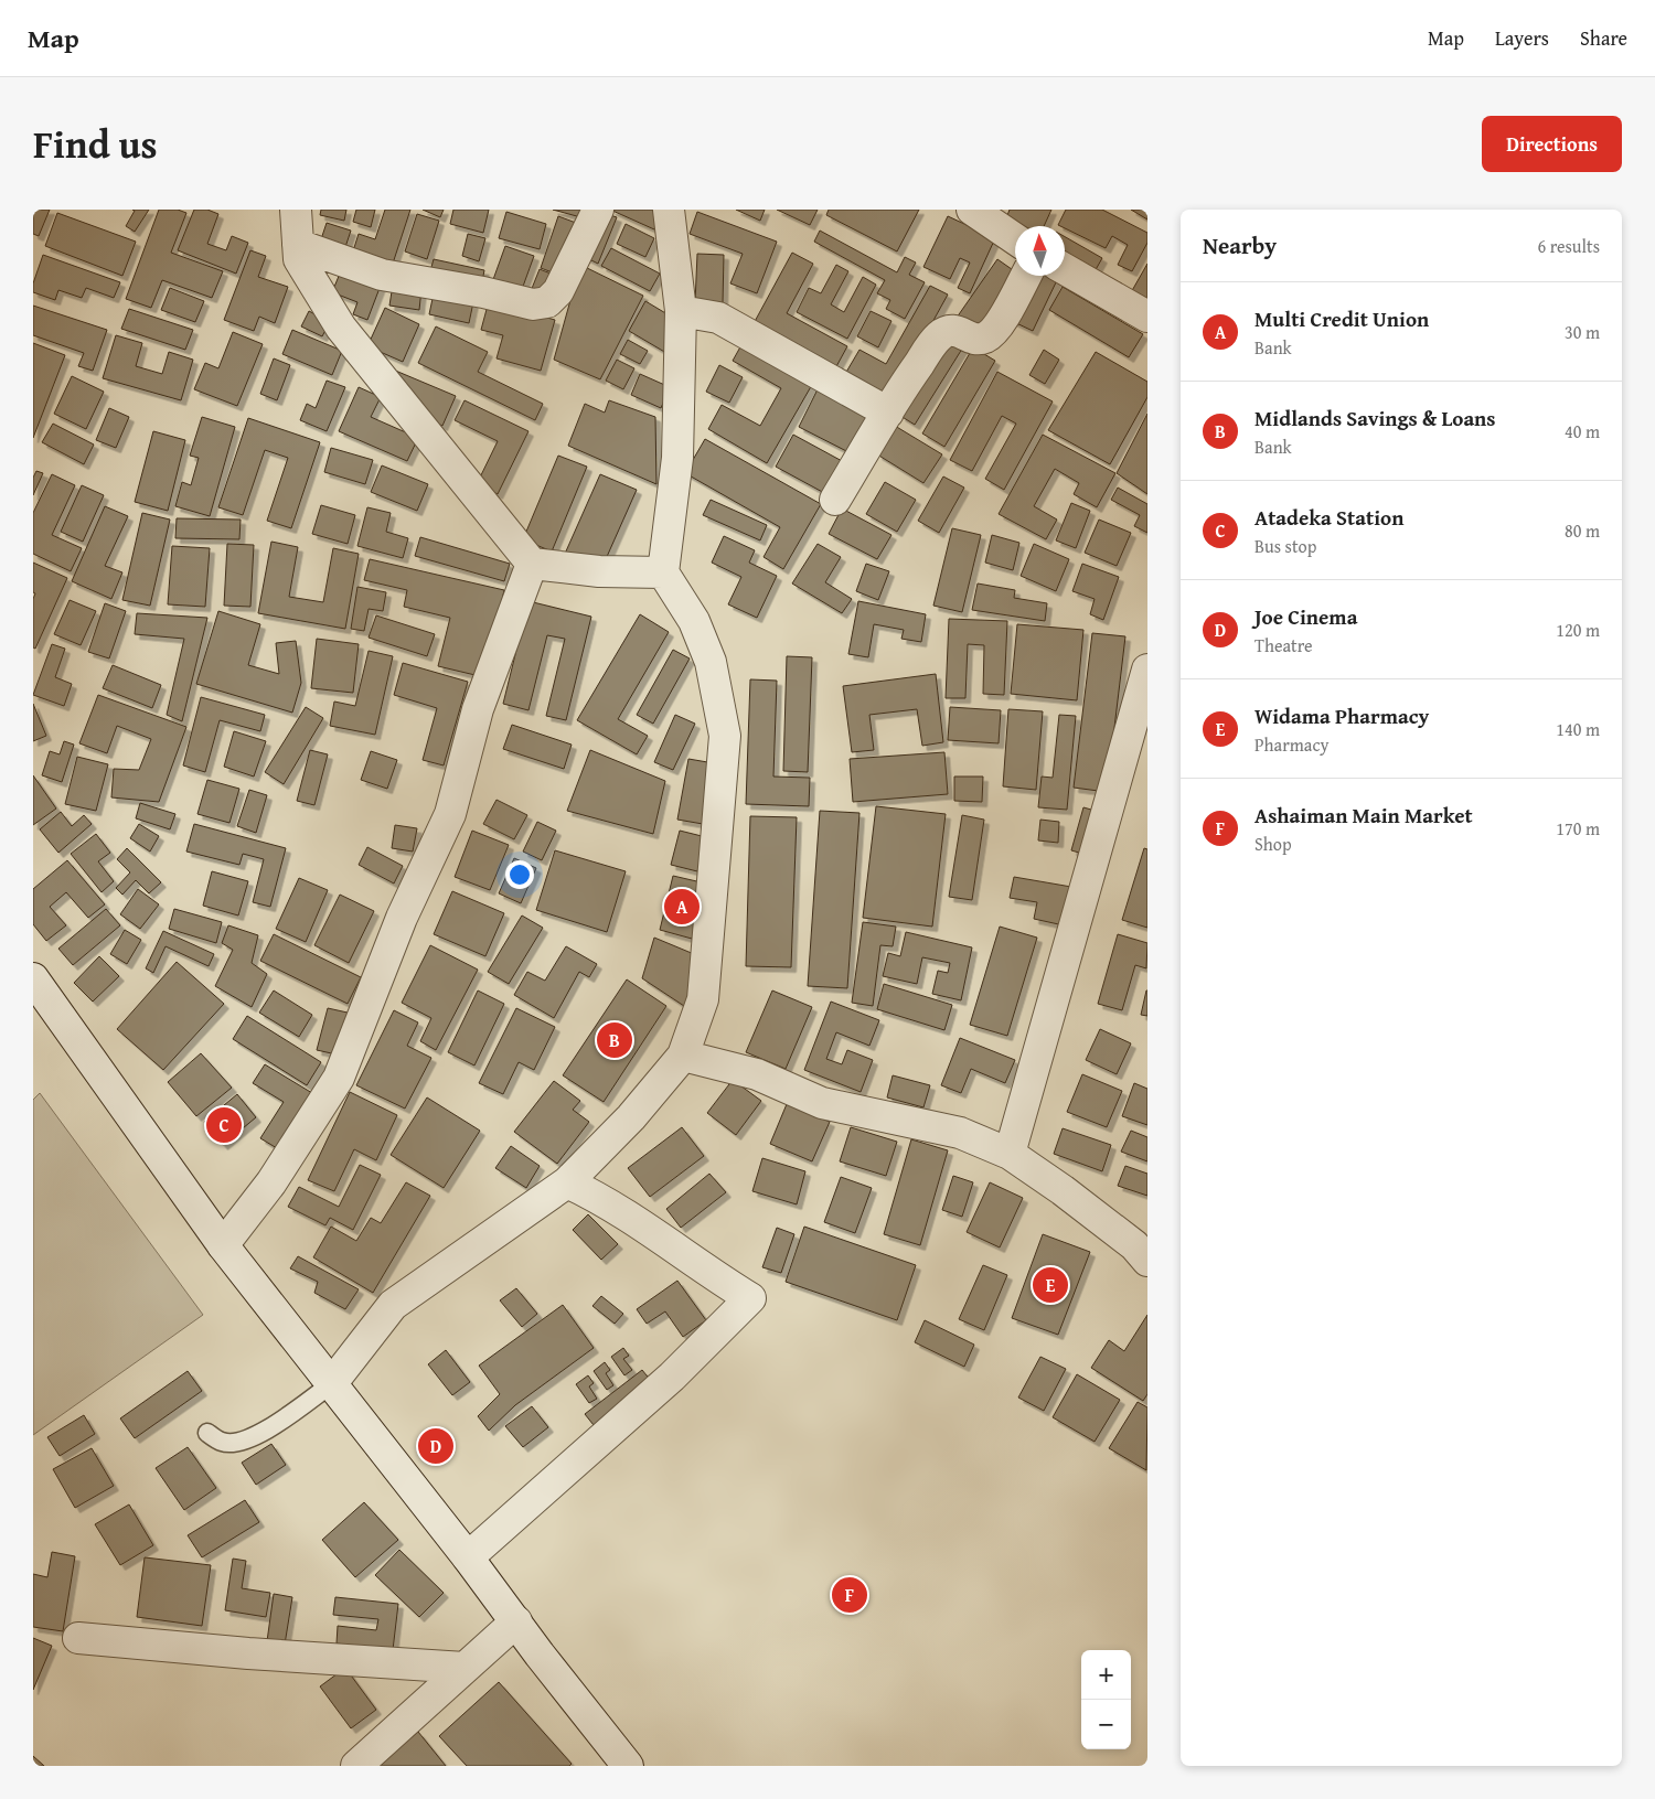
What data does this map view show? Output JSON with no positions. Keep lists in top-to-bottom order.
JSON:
{
  "north": "top",
  "page": {
    "header": "Map",
    "nav": ["Map", "Layers", "Share"],
    "title": "Find us",
    "buttons": "Directions",
    "heading": ["Nearby", "6 results"],
    "list": [
      {
        "mark": "A",
        "name": "Multi Credit Union",
        "note": "Bank",
        "value": "30 m"
      },
      {
        "mark": "B",
        "name": "Midlands Savings & Loans",
        "note": "Bank",
        "value": "40 m"
      },
      {
        "mark": "C",
        "name": "Atadeka Station",
        "note": "Bus stop",
        "value": "80 m"
      },
      {
        "mark": "D",
        "name": "Joe Cinema",
        "note": "Theatre",
        "value": "120 m"
      },
      {
        "mark": "E",
        "name": "Widama Pharmacy",
        "note": "Pharmacy",
        "value": "140 m"
      },
      {
        "mark": "F",
        "name": "Ashaiman Main Market",
        "note": "Shop",
        "value": "170 m"
      }
    ],
    "pins": [
      "A",
      "B",
      "C",
      "E",
      "D",
      "F"
    ],
    "map_buttons": ["+", "−"]
  }
}
